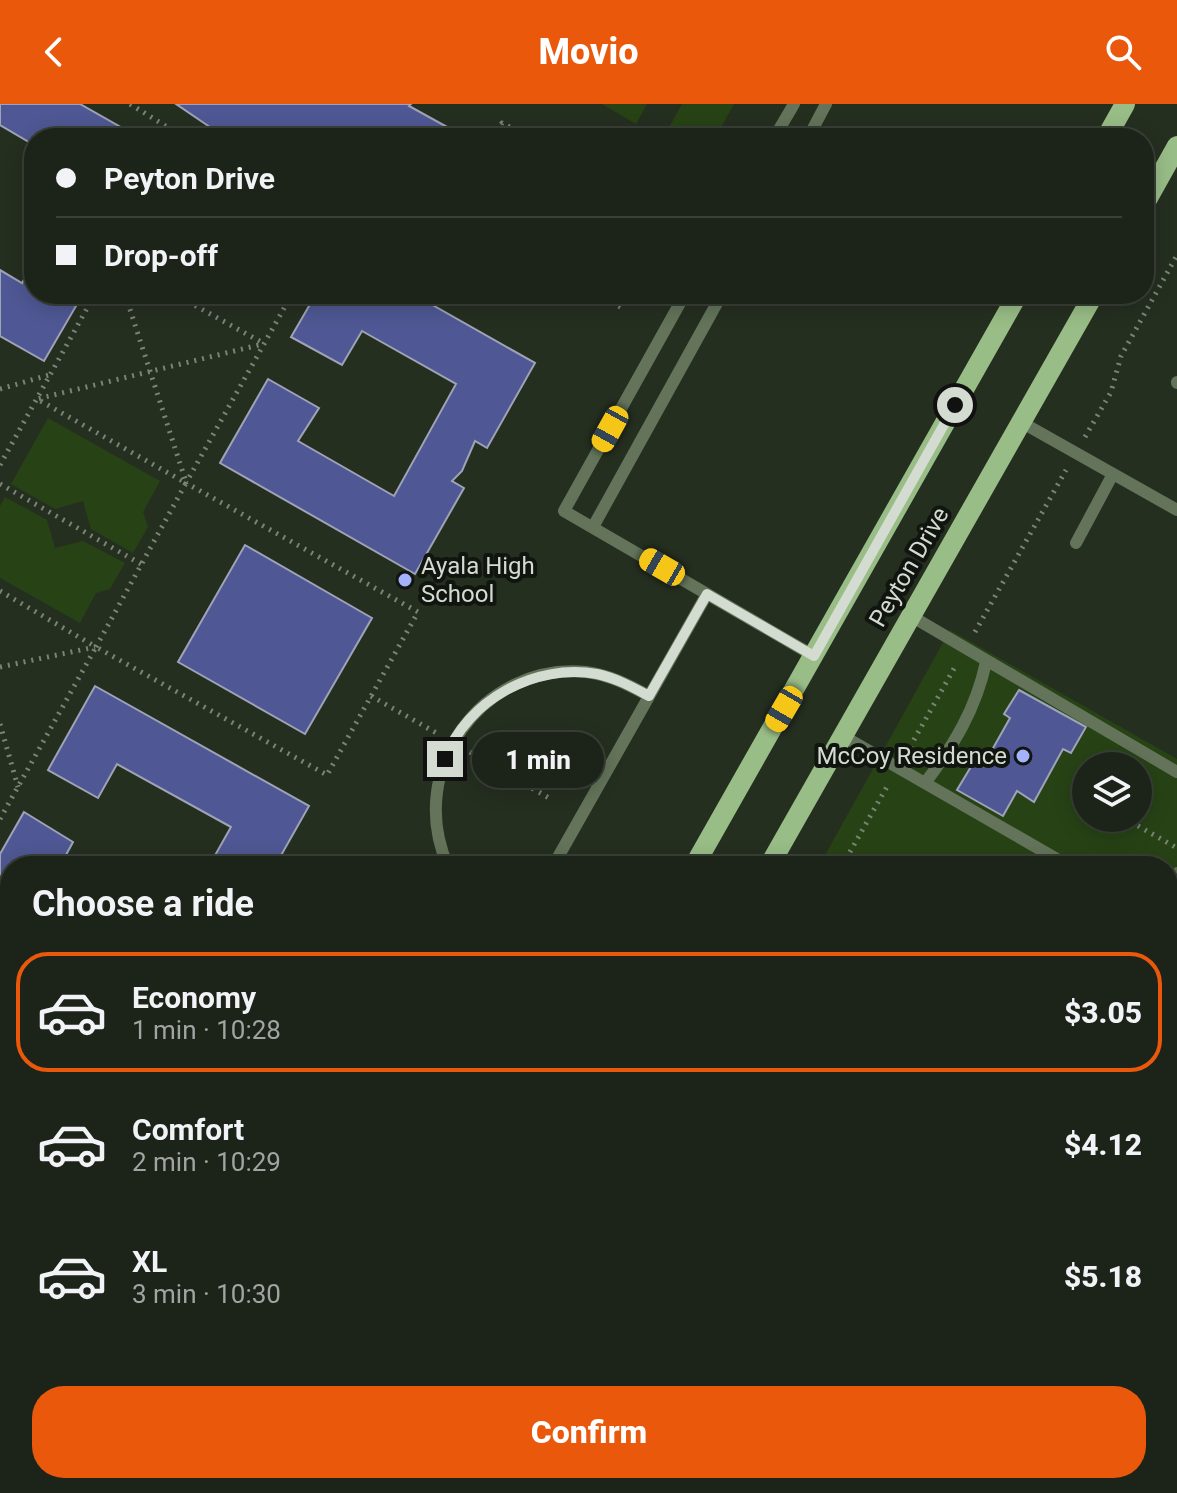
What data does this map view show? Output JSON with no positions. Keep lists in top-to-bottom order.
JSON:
{
  "streets": {
    "main road": ["Peyton Drive"]
  },
  "places": ["Ayala High School", "McCoy Residence"],
  "page": {
    "header": "Movio",
    "banner": ["Peyton Drive", "Drop-off"],
    "bubble": "1 min",
    "heading": "Choose a ride",
    "list": [
      {
        "name": "Economy",
        "note": "1 min · 10:28",
        "value": "$3.05"
      },
      {
        "name": "Comfort",
        "note": "2 min · 10:29",
        "value": "$4.12"
      },
      {
        "name": "XL",
        "note": "3 min · 10:30",
        "value": "$5.18"
      }
    ],
    "buttons": "Confirm"
  }
}
